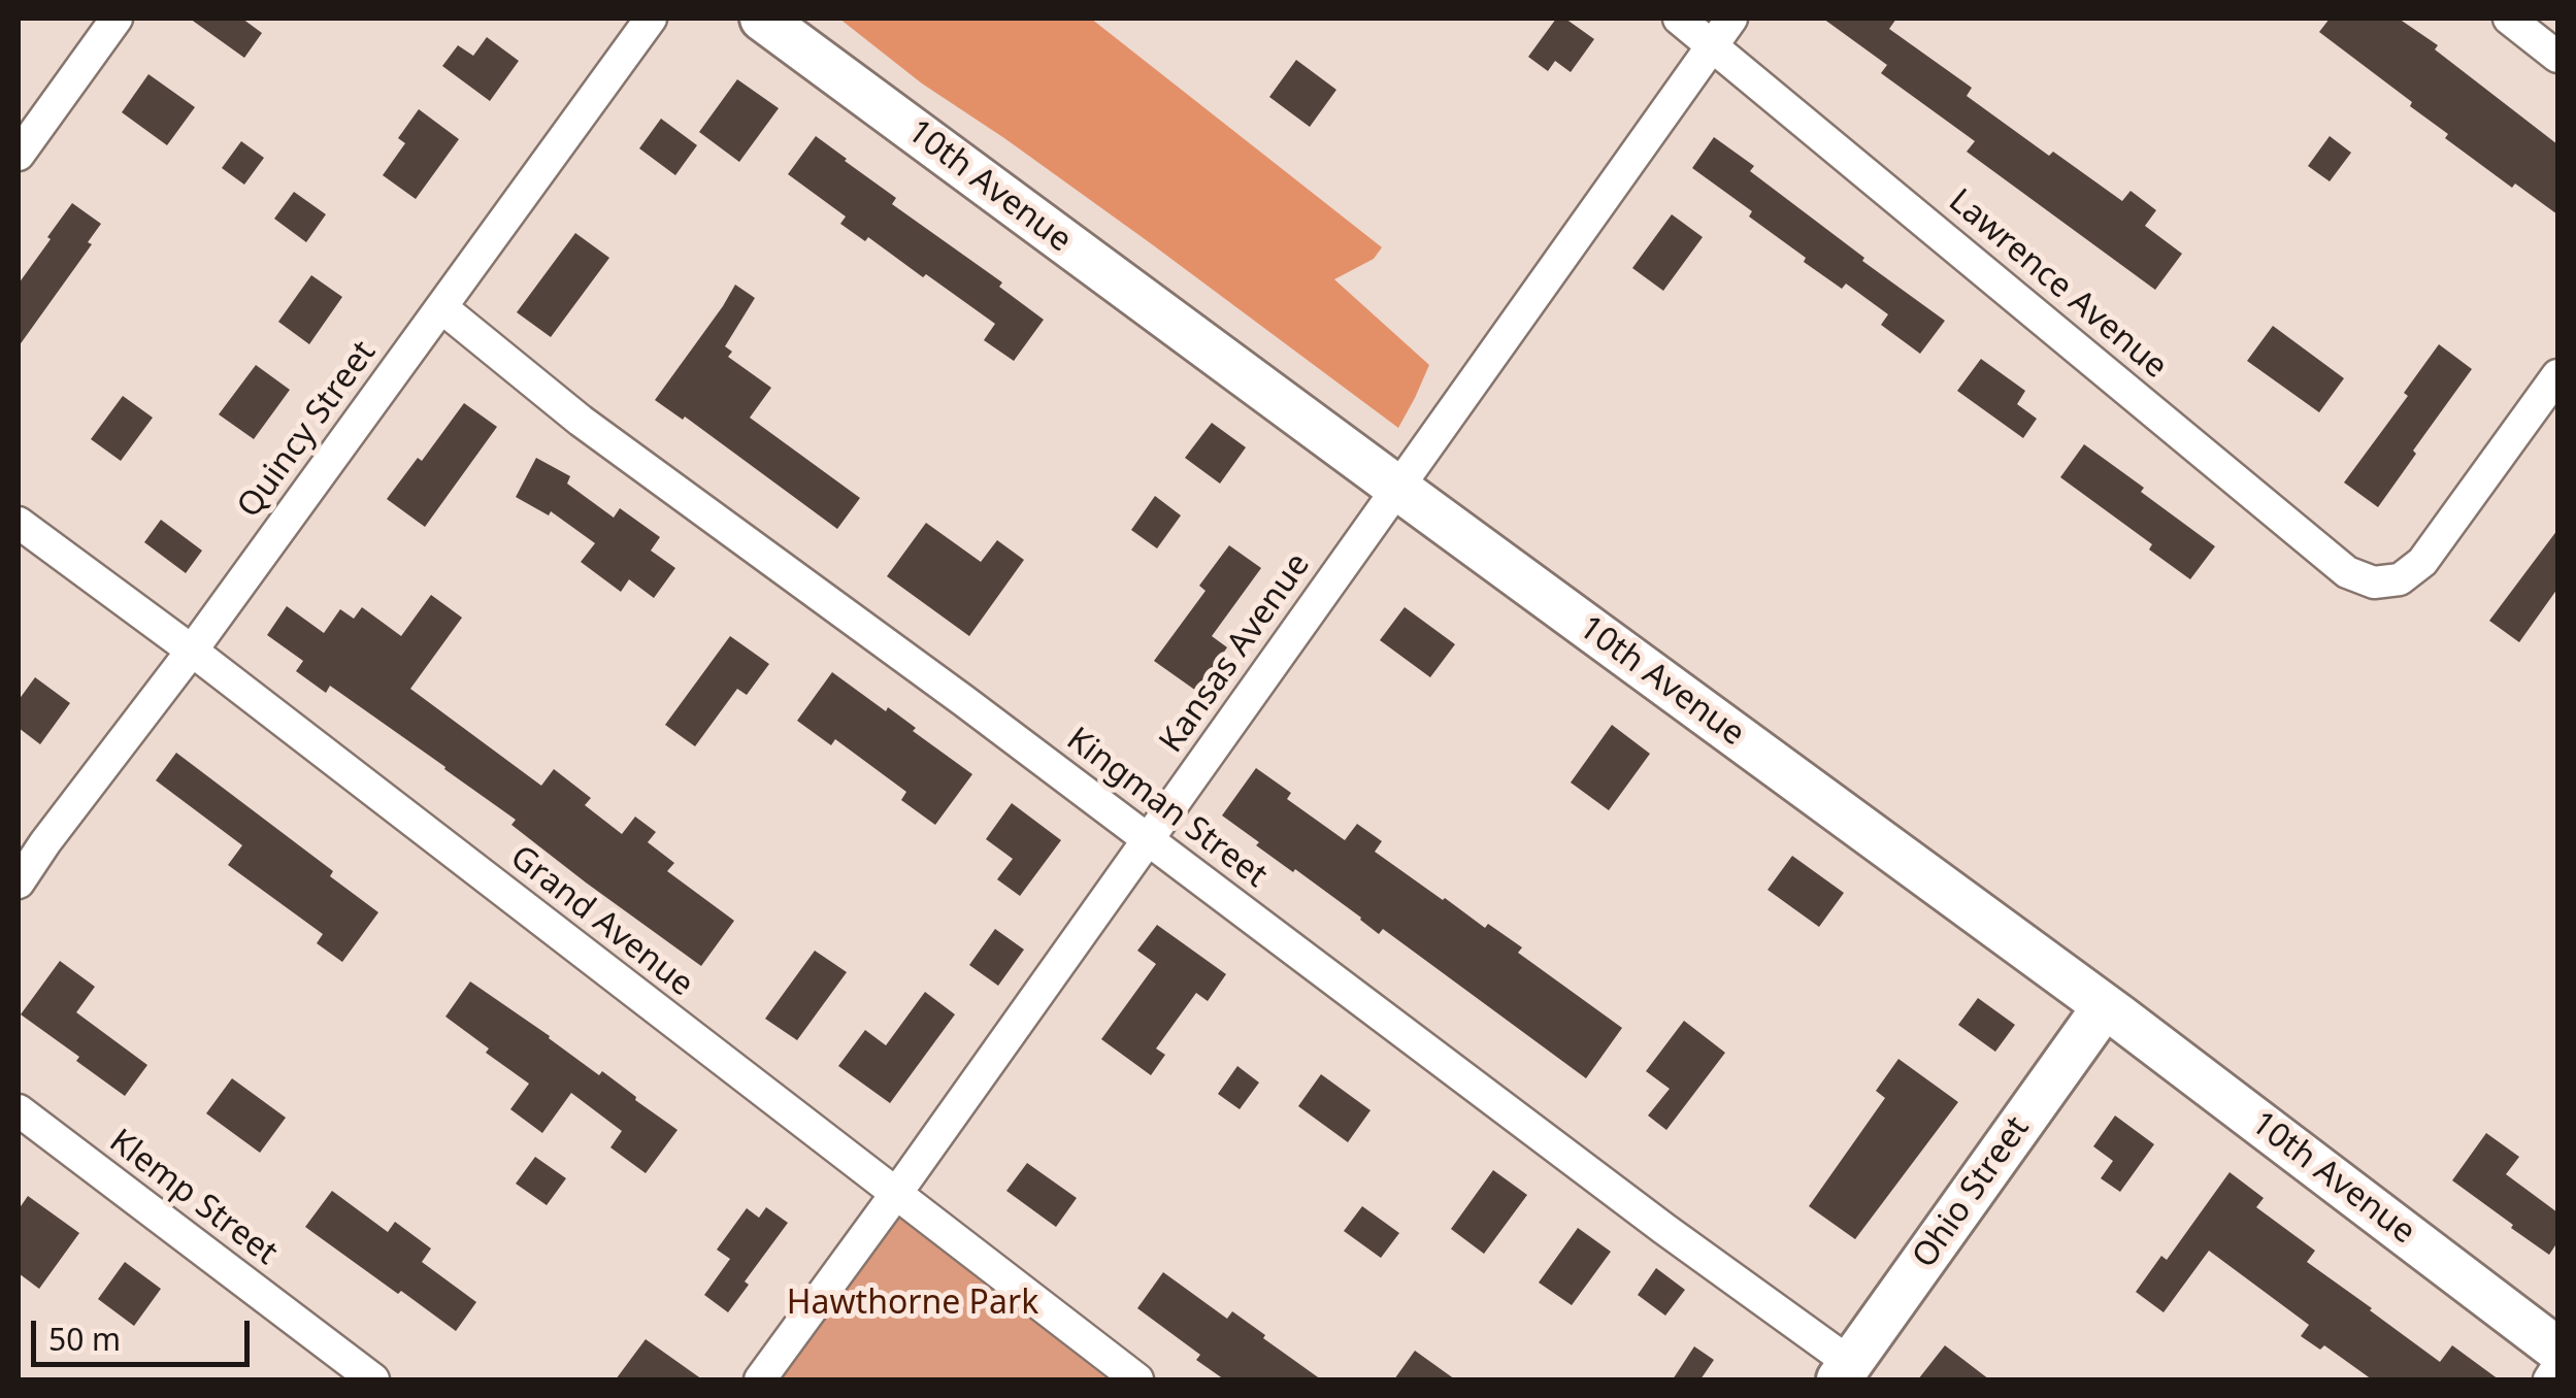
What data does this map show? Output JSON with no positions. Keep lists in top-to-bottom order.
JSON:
{
  "streets": {
    "street": [
      "10th Avenue",
      "Lawrence Avenue",
      "Quincy Street",
      "Kansas Avenue",
      "Kingman Street",
      "Grand Avenue",
      "Ohio Street",
      "Klemp Street"
    ]
  },
  "crossings": [
    ["10th Avenue", "Kansas Avenue"],
    ["10th Avenue", "Ohio Street"],
    ["Lawrence Avenue", "Kansas Avenue"],
    ["Quincy Street", "Kingman Street"],
    ["Quincy Street", "Grand Avenue"],
    ["Kansas Avenue", "Kingman Street"],
    ["Kansas Avenue", "Grand Avenue"],
    ["Kingman Street", "Ohio Street"]
  ],
  "parks": ["Hawthorne Park"],
  "scale_bar": "50 m"
}
